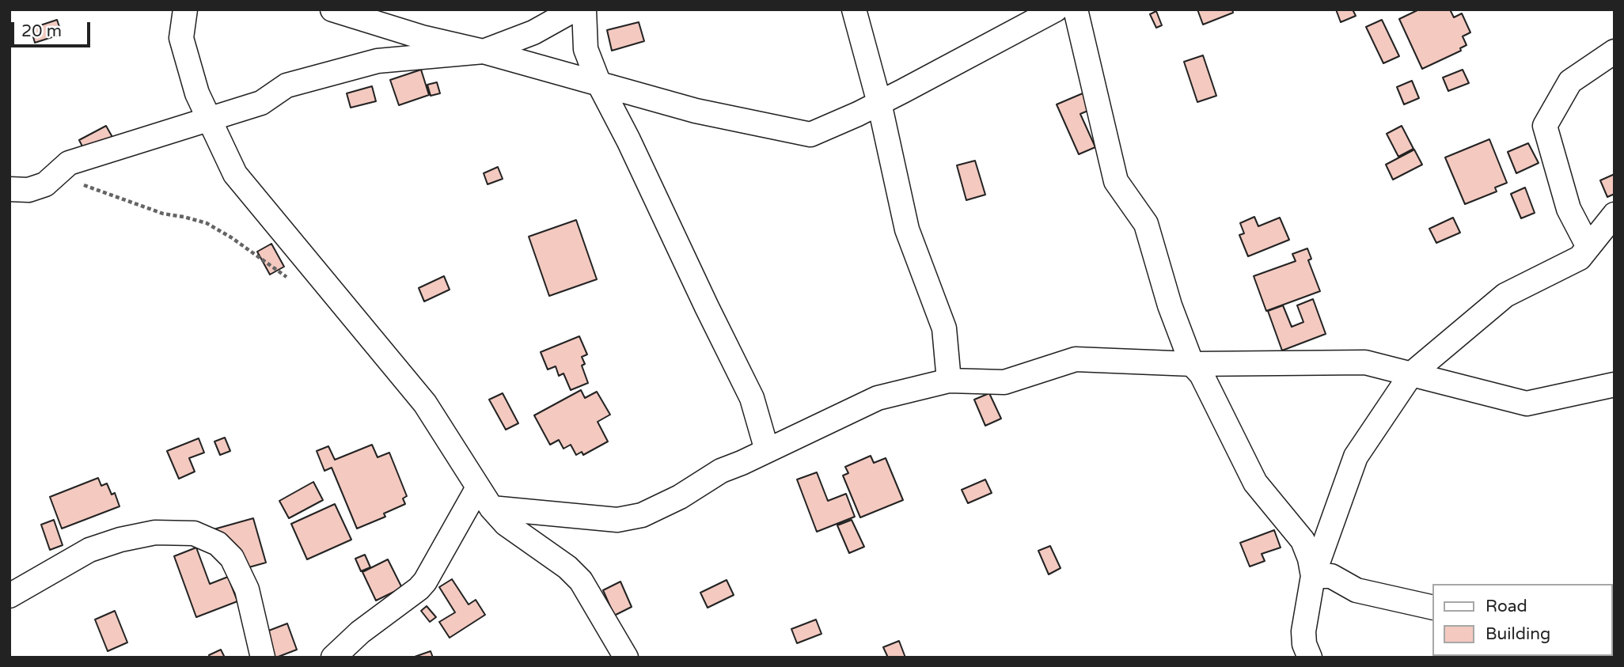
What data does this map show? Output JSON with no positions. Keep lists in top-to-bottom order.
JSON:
{
  "legend": ["Road", "Building"],
  "scale_bar": "20 m"
}
